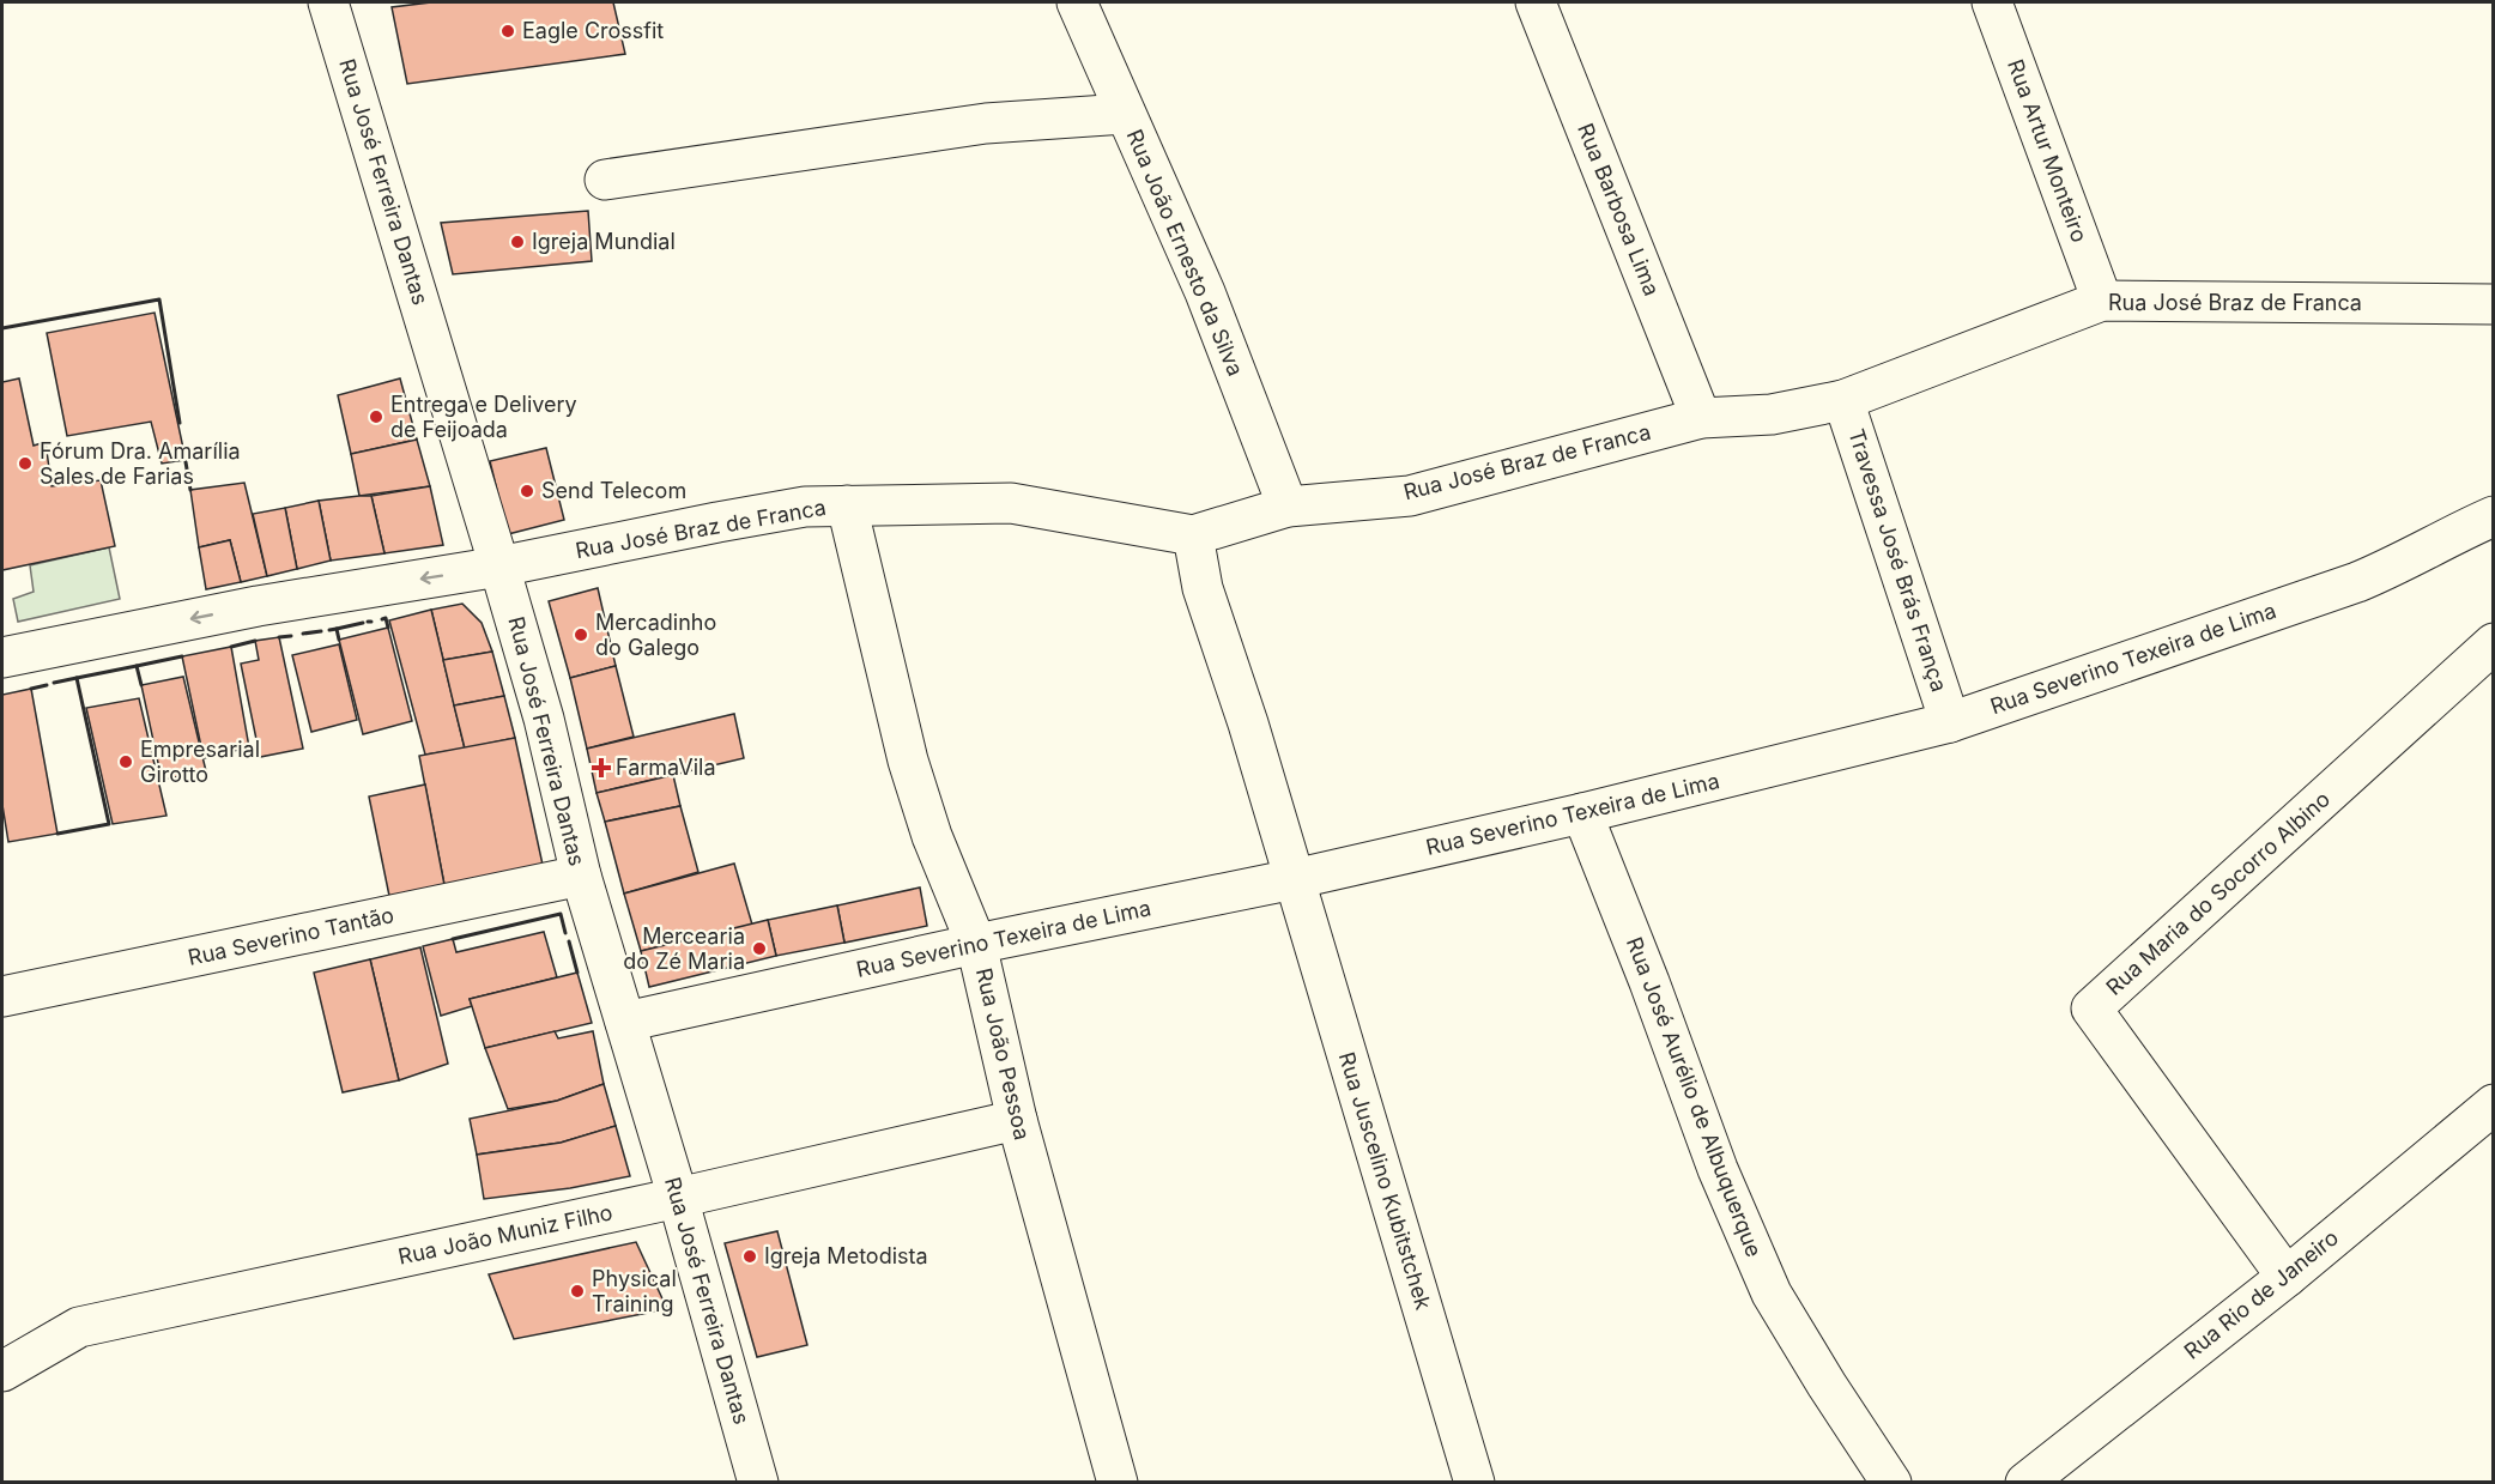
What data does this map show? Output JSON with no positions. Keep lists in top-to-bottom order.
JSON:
{
  "streets": {
    "street": [
      "Rua Artur Monteiro",
      "Rua José Ferreira Dantas",
      "Rua Barbosa Lima",
      "Rua João Ernesto da Silva",
      "Rua José Braz de Franca",
      "Travessa José Brás França",
      "Rua Severino Texeira de Lima",
      "Rua Maria do Socorro Albino",
      "Rua Severino Tantão",
      "Rua João Pessoa",
      "Rua José Aurélio de Albuquerque",
      "Rua Juscelino Kubitstchek",
      "Rua João Muniz Filho",
      "Rua Rio de Janeiro"
    ]
  },
  "crossings": [
    ["Rua Artur Monteiro", "Rua José Braz de Franca"],
    ["Rua José Ferreira Dantas", "Rua José Braz de Franca"],
    ["Rua José Ferreira Dantas", "Rua Severino Texeira de Lima"],
    ["Rua José Ferreira Dantas", "Rua Severino Tantão"],
    ["Rua José Ferreira Dantas", "Rua João Muniz Filho"],
    ["Rua Barbosa Lima", "Rua José Braz de Franca"],
    ["Rua João Ernesto da Silva", "Rua José Braz de Franca"],
    ["Rua José Braz de Franca", "Travessa José Brás França"],
    ["Rua José Braz de Franca", "Rua João Pessoa"],
    ["Travessa José Brás França", "Rua Severino Texeira de Lima"],
    ["Rua Severino Texeira de Lima", "Rua João Pessoa"],
    ["Rua Severino Texeira de Lima", "Rua José Aurélio de Albuquerque"],
    ["Rua Severino Texeira de Lima", "Rua Juscelino Kubitstchek"],
    ["Rua Maria do Socorro Albino", "Rua Rio de Janeiro"],
    ["Rua João Pessoa", "Rua João Muniz Filho"]
  ],
  "places": {
    "other": [
      "Eagle Crossfit",
      "Igreja Mundial",
      "Entrega e Delivery de Feijoada",
      "Fórum Dra. Amarília Sales de Farias",
      "Send Telecom",
      "Mercadinho do Galego",
      "Empresarial Girotto",
      "Mercearia do Zé Maria",
      "Igreja Metodista",
      "Physical Training"
    ],
    "health": ["FarmaVila"]
  }
}
